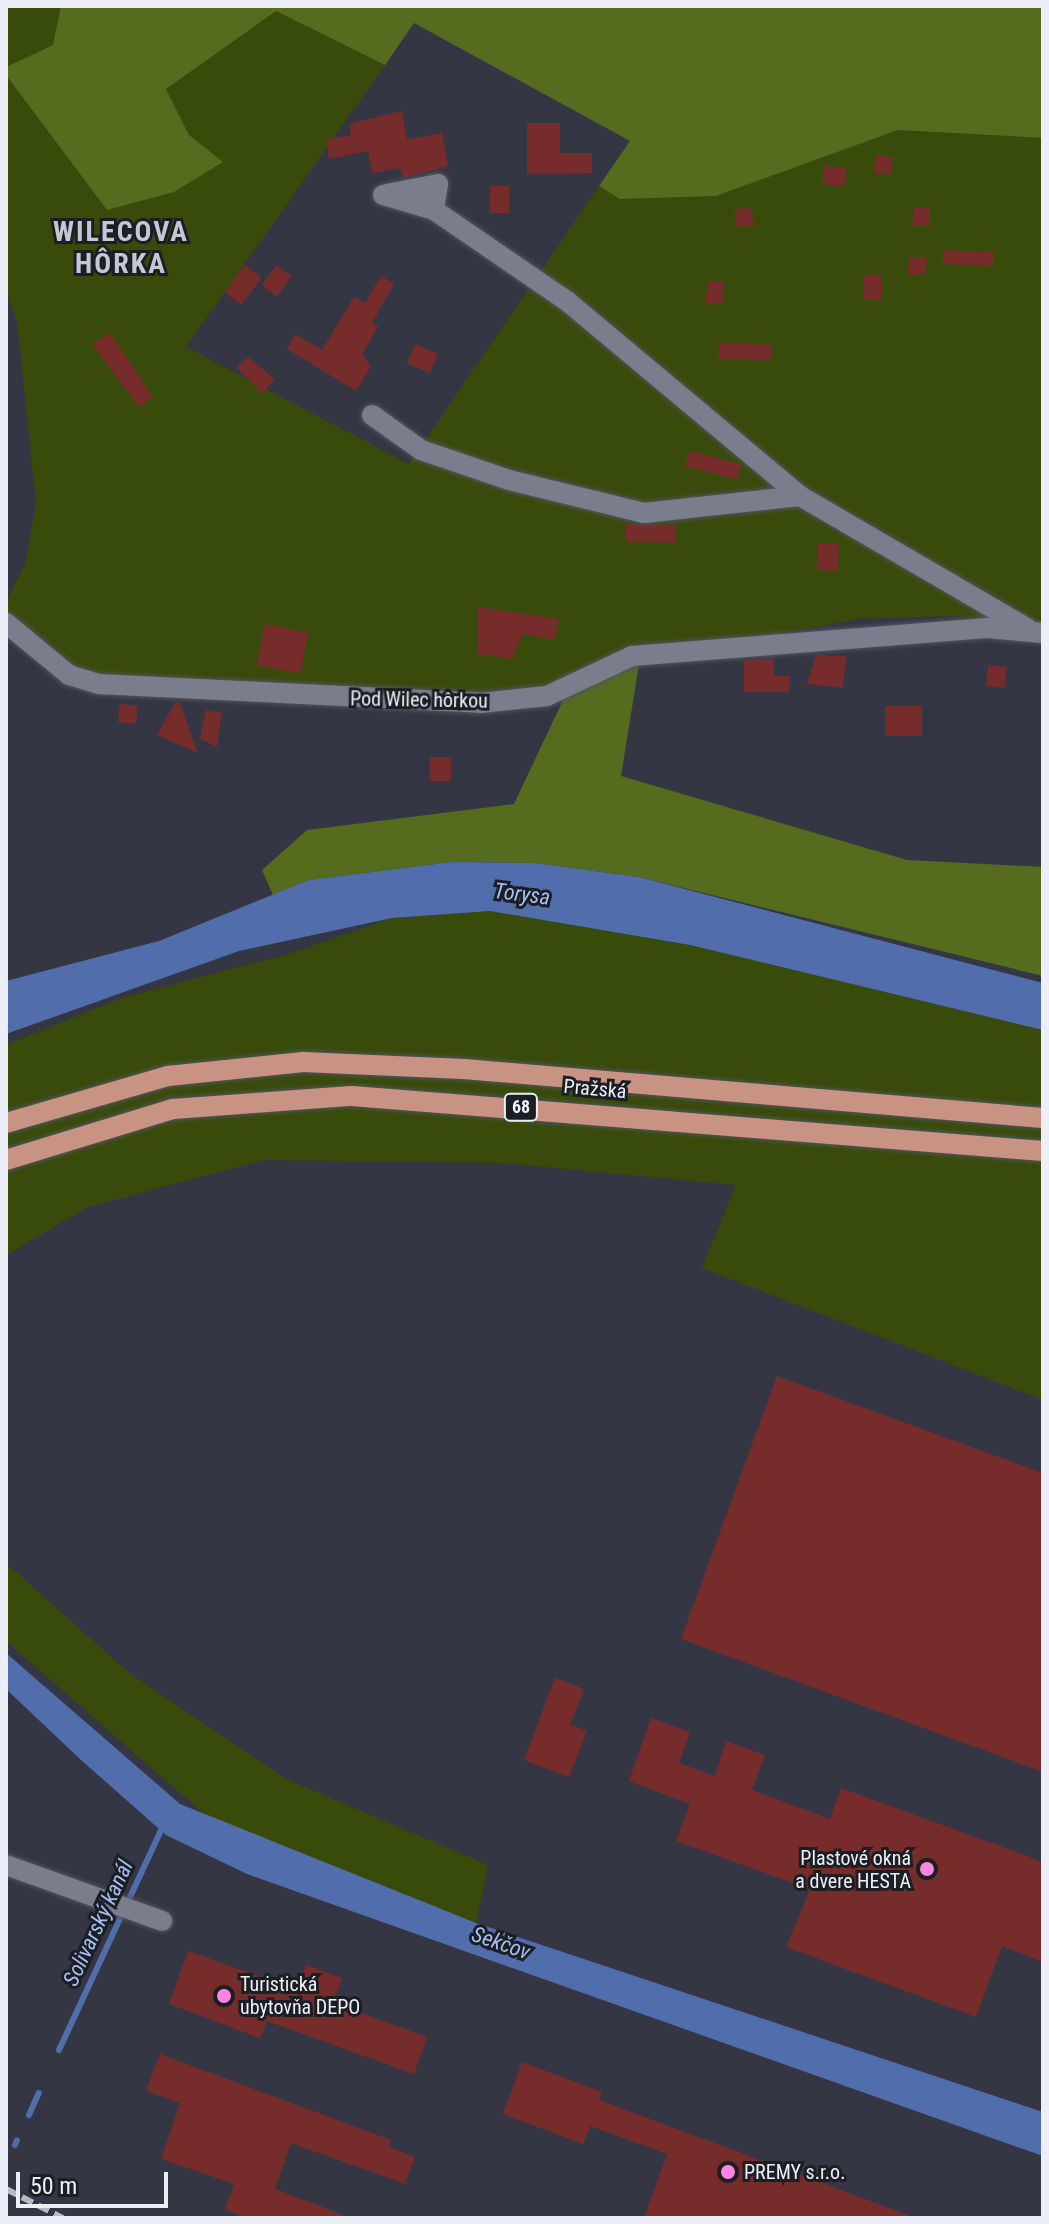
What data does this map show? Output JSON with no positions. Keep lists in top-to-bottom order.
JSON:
{
  "streets": {
    "main road": ["Pražská", "68"],
    "street": ["Pod Wilec hôrkou"]
  },
  "districts": ["WILECOVA HÔRKA"],
  "water": ["Torysa", "Solivarský kanál", "Sekčov"],
  "places": ["Plastové okná a dvere HESTA", "Turistická ubytovňa DEPO", "PREMY s.r.o."],
  "scale_bar": "50 m"
}
